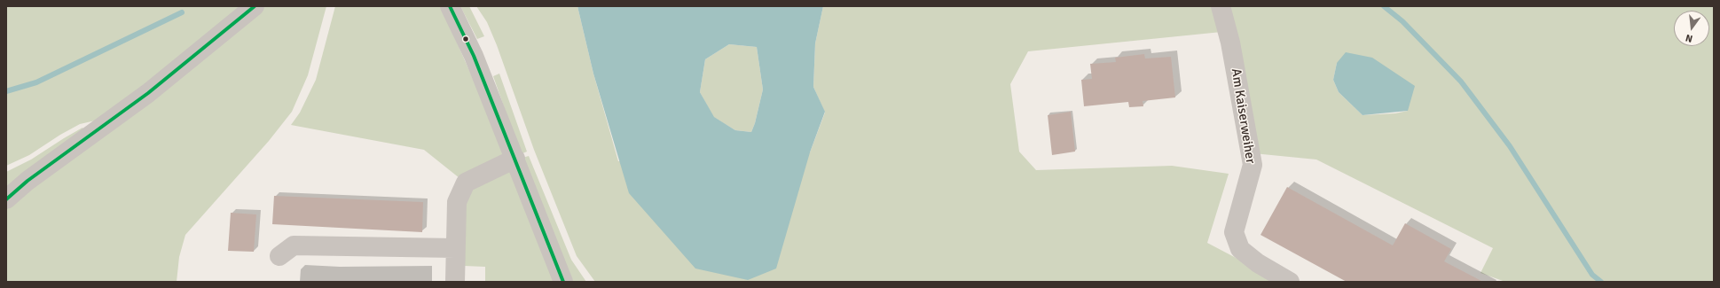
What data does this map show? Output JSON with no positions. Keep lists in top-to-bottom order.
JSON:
{
  "streets": {
    "street": ["Am Kaiserweiher"]
  },
  "north": "bottom"
}
